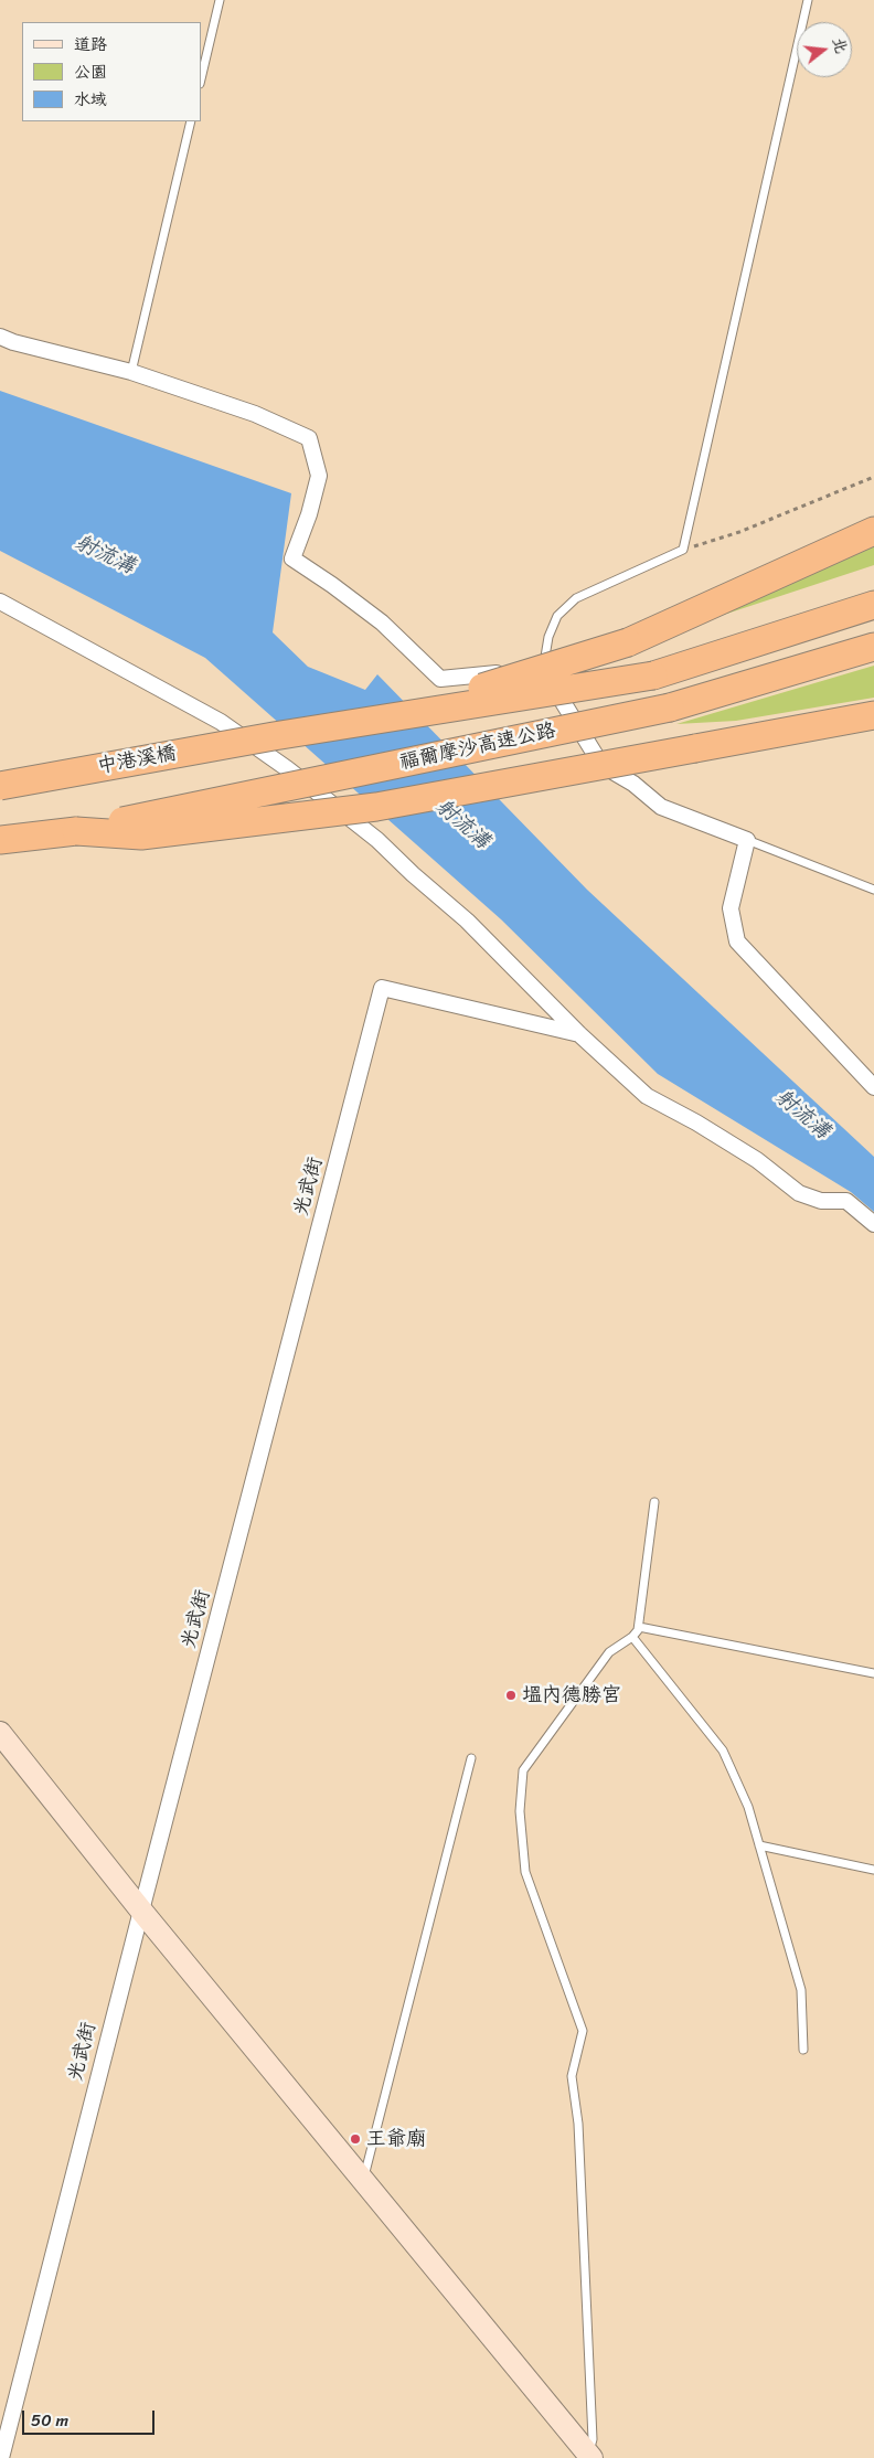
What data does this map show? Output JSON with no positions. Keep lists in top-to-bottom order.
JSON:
{
  "streets": {
    "highway": ["福爾摩沙高速公路", "中港溪橋"],
    "street": ["光武街"]
  },
  "crossings": [
    ["福爾摩沙高速公路", "中港溪橋"]
  ],
  "water": ["射流溝"],
  "places": ["塭內德勝宮", "王爺廟"],
  "legend": ["道路", "公園", "水域"],
  "scale_bar": "50 m",
  "north": "right"
}
